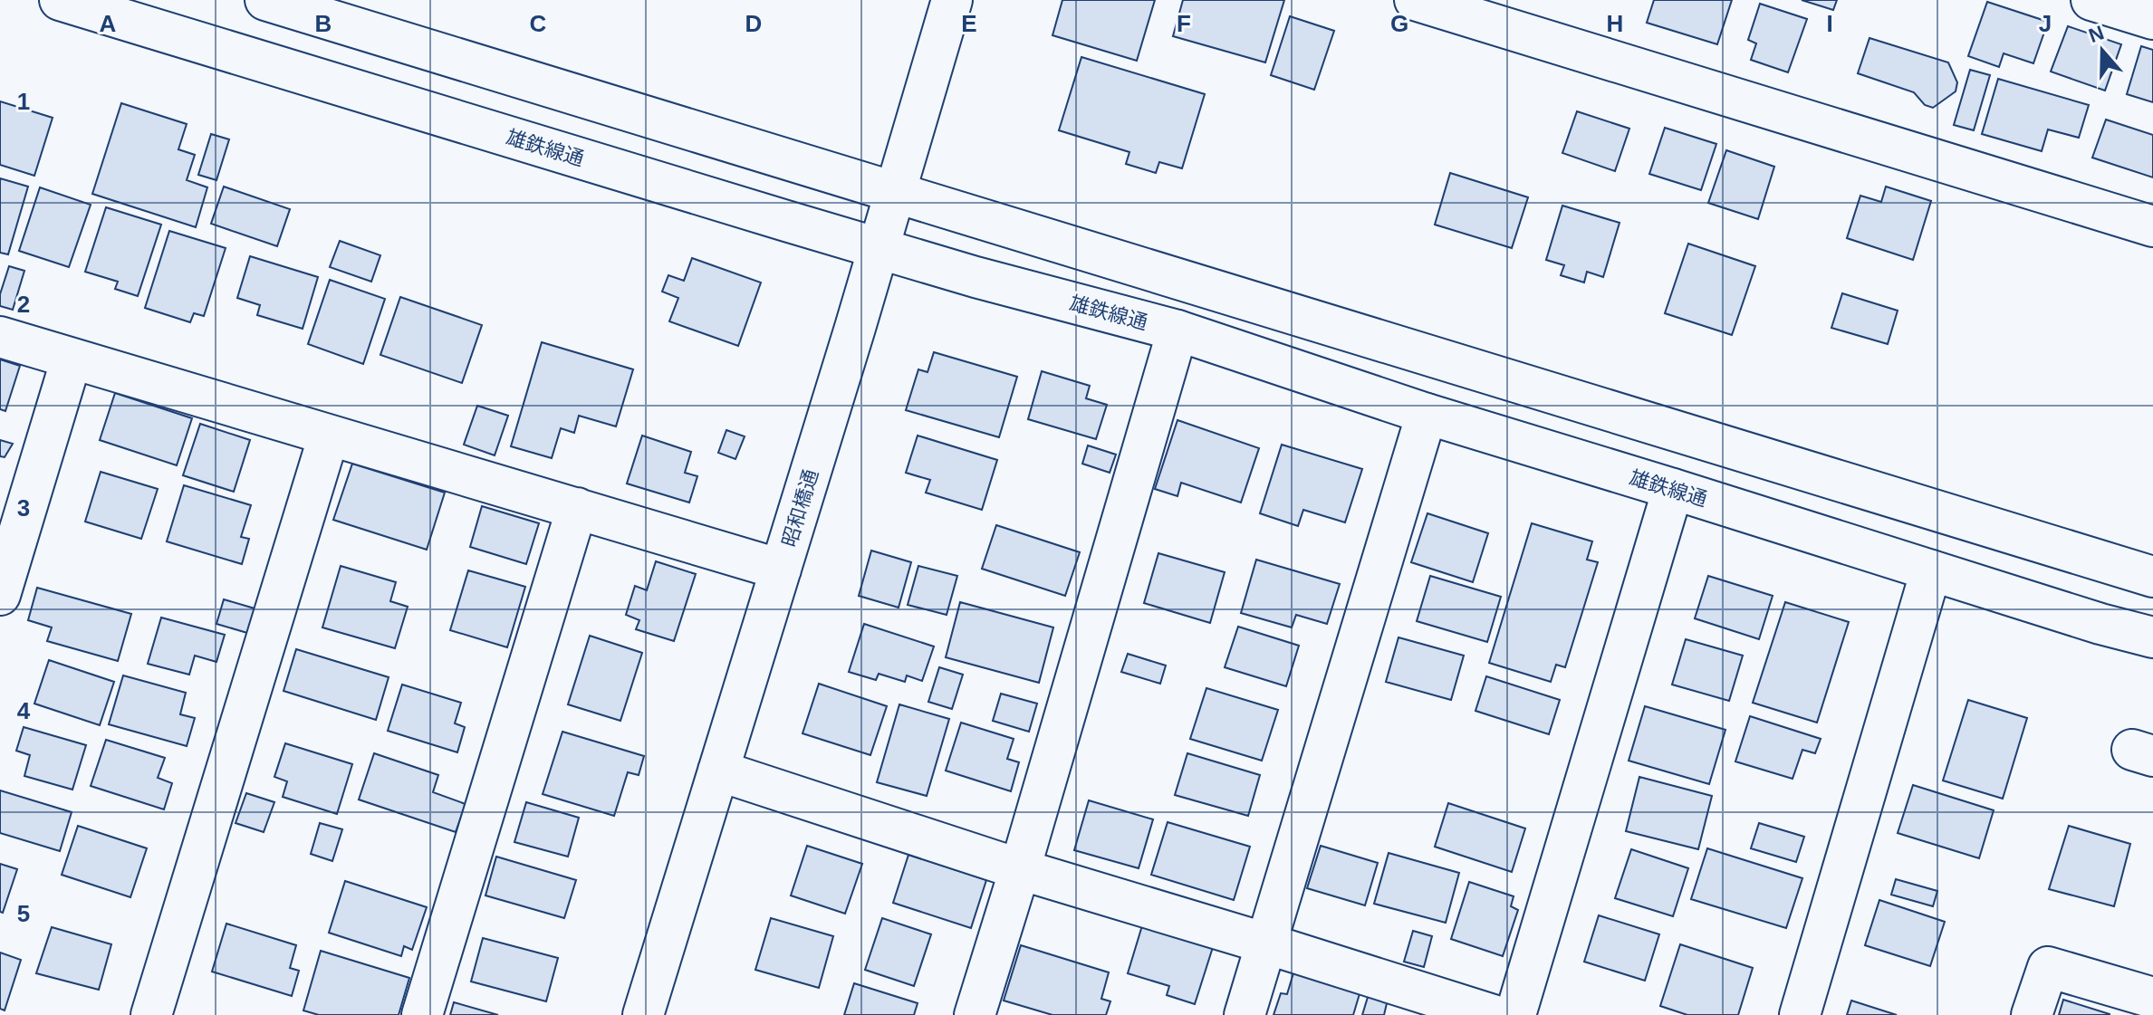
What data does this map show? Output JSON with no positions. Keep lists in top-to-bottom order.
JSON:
{
  "streets": {
    "street": ["雄鉄線通", "昭和橋通"]
  },
  "crossings": [
    ["雄鉄線通", "昭和橋通"]
  ],
  "north": "top",
  "grid": {
    "columns": [
      "A",
      "B",
      "C",
      "D",
      "E",
      "F",
      "G",
      "H",
      "I",
      "J"
    ],
    "rows": [
      "1",
      "2",
      "3",
      "4",
      "5"
    ]
  }
}
